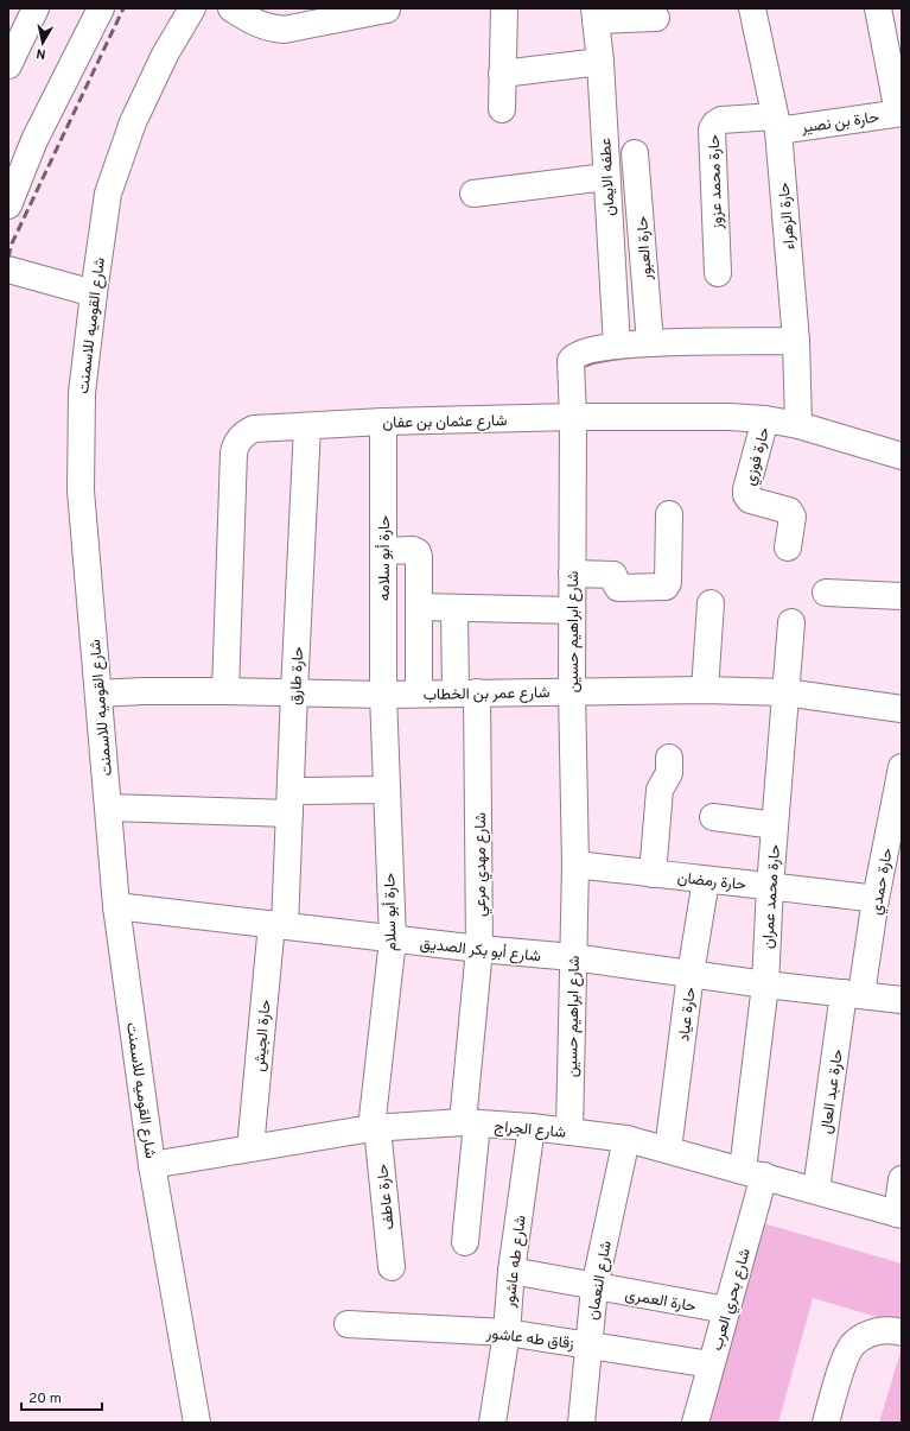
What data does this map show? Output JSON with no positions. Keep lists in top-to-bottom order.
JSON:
{
  "streets": {
    "street": [
      "حارة بن نصير",
      "عطفه الايمان",
      "حارة محمد عزوز",
      "حارة الزهراء",
      "حارة العبور",
      "شارع القوميه للاسمنت",
      "شارع عثمان بن عفان",
      "حارة فوزي",
      "حارة أبو سلامه",
      "شارع ابراهيم حسين",
      "حارة طارق",
      "شارع عمر بن الخطاب",
      "شارع مهدي مرعي",
      "حارة رمضان",
      "حارة حمدي",
      "حارة محمد عمران",
      "حارة أبو سلام",
      "شارع أبو بكر الصديق",
      "حارة عياد",
      "حارة الجيش",
      "حارة عبد العال",
      "شارع الجراج",
      "حارة عاطف",
      "شارع طه عاشور",
      "شارع النعمان",
      "حارة العمرى",
      "شارع بحري العرب",
      "زقاق طه عاشور"
    ]
  },
  "crossings": [
    ["حارة بن نصير", "حارة محمد عزوز"],
    ["حارة بن نصير", "حارة الزهراء"],
    ["عطفه الايمان", "شارع ابراهيم حسين"],
    ["حارة محمد عزوز", "حارة الزهراء"],
    ["حارة الزهراء", "شارع عثمان بن عفان"],
    ["حارة الزهراء", "شارع ابراهيم حسين"],
    ["حارة العبور", "شارع ابراهيم حسين"],
    ["شارع القوميه للاسمنت", "شارع عمر بن الخطاب"],
    ["شارع القوميه للاسمنت", "شارع أبو بكر الصديق"],
    ["شارع القوميه للاسمنت", "شارع الجراج"],
    ["شارع عثمان بن عفان", "حارة فوزي"],
    ["شارع عثمان بن عفان", "حارة أبو سلامه"],
    ["شارع عثمان بن عفان", "شارع ابراهيم حسين"],
    ["شارع عثمان بن عفان", "حارة طارق"],
    ["شارع عثمان بن عفان", "شارع عمر بن الخطاب"],
    ["حارة أبو سلامه", "شارع عمر بن الخطاب"],
    ["حارة أبو سلامه", "حارة أبو سلام"],
    ["شارع ابراهيم حسين", "شارع عمر بن الخطاب"],
    ["شارع ابراهيم حسين", "حارة رمضان"],
    ["شارع ابراهيم حسين", "شارع أبو بكر الصديق"],
    ["شارع ابراهيم حسين", "شارع الجراج"],
    ["حارة طارق", "شارع عمر بن الخطاب"],
    ["حارة طارق", "شارع أبو بكر الصديق"],
    ["حارة طارق", "حارة الجيش"],
    ["شارع عمر بن الخطاب", "شارع مهدي مرعي"],
    ["شارع عمر بن الخطاب", "حارة محمد عمران"],
    ["شارع عمر بن الخطاب", "حارة أبو سلام"],
    ["شارع مهدي مرعي", "شارع أبو بكر الصديق"],
    ["شارع مهدي مرعي", "شارع الجراج"],
    ["حارة رمضان", "حارة حمدي"],
    ["حارة رمضان", "حارة محمد عمران"],
    ["حارة رمضان", "حارة عياد"],
    ["حارة حمدي", "شارع أبو بكر الصديق"],
    ["حارة حمدي", "حارة عبد العال"],
    ["حارة محمد عمران", "شارع أبو بكر الصديق"],
    ["حارة محمد عمران", "شارع الجراج"],
    ["حارة محمد عمران", "شارع بحري العرب"],
    ["حارة أبو سلام", "شارع أبو بكر الصديق"],
    ["حارة أبو سلام", "شارع الجراج"],
    ["حارة أبو سلام", "حارة عاطف"],
    ["شارع أبو بكر الصديق", "حارة عياد"],
    ["شارع أبو بكر الصديق", "حارة الجيش"],
    ["شارع أبو بكر الصديق", "حارة عبد العال"],
    ["حارة عياد", "شارع الجراج"],
    ["حارة الجيش", "شارع الجراج"],
    ["حارة عبد العال", "شارع الجراج"],
    ["شارع الجراج", "حارة عاطف"],
    ["شارع الجراج", "شارع طه عاشور"],
    ["شارع الجراج", "شارع النعمان"],
    ["شارع الجراج", "شارع بحري العرب"],
    ["شارع طه عاشور", "حارة العمرى"],
    ["شارع طه عاشور", "زقاق طه عاشور"],
    ["شارع النعمان", "حارة العمرى"],
    ["شارع النعمان", "زقاق طه عاشور"],
    ["حارة العمرى", "شارع بحري العرب"],
    ["شارع بحري العرب", "زقاق طه عاشور"]
  ],
  "scale_bar": "20 m",
  "north": "bottom"
}
